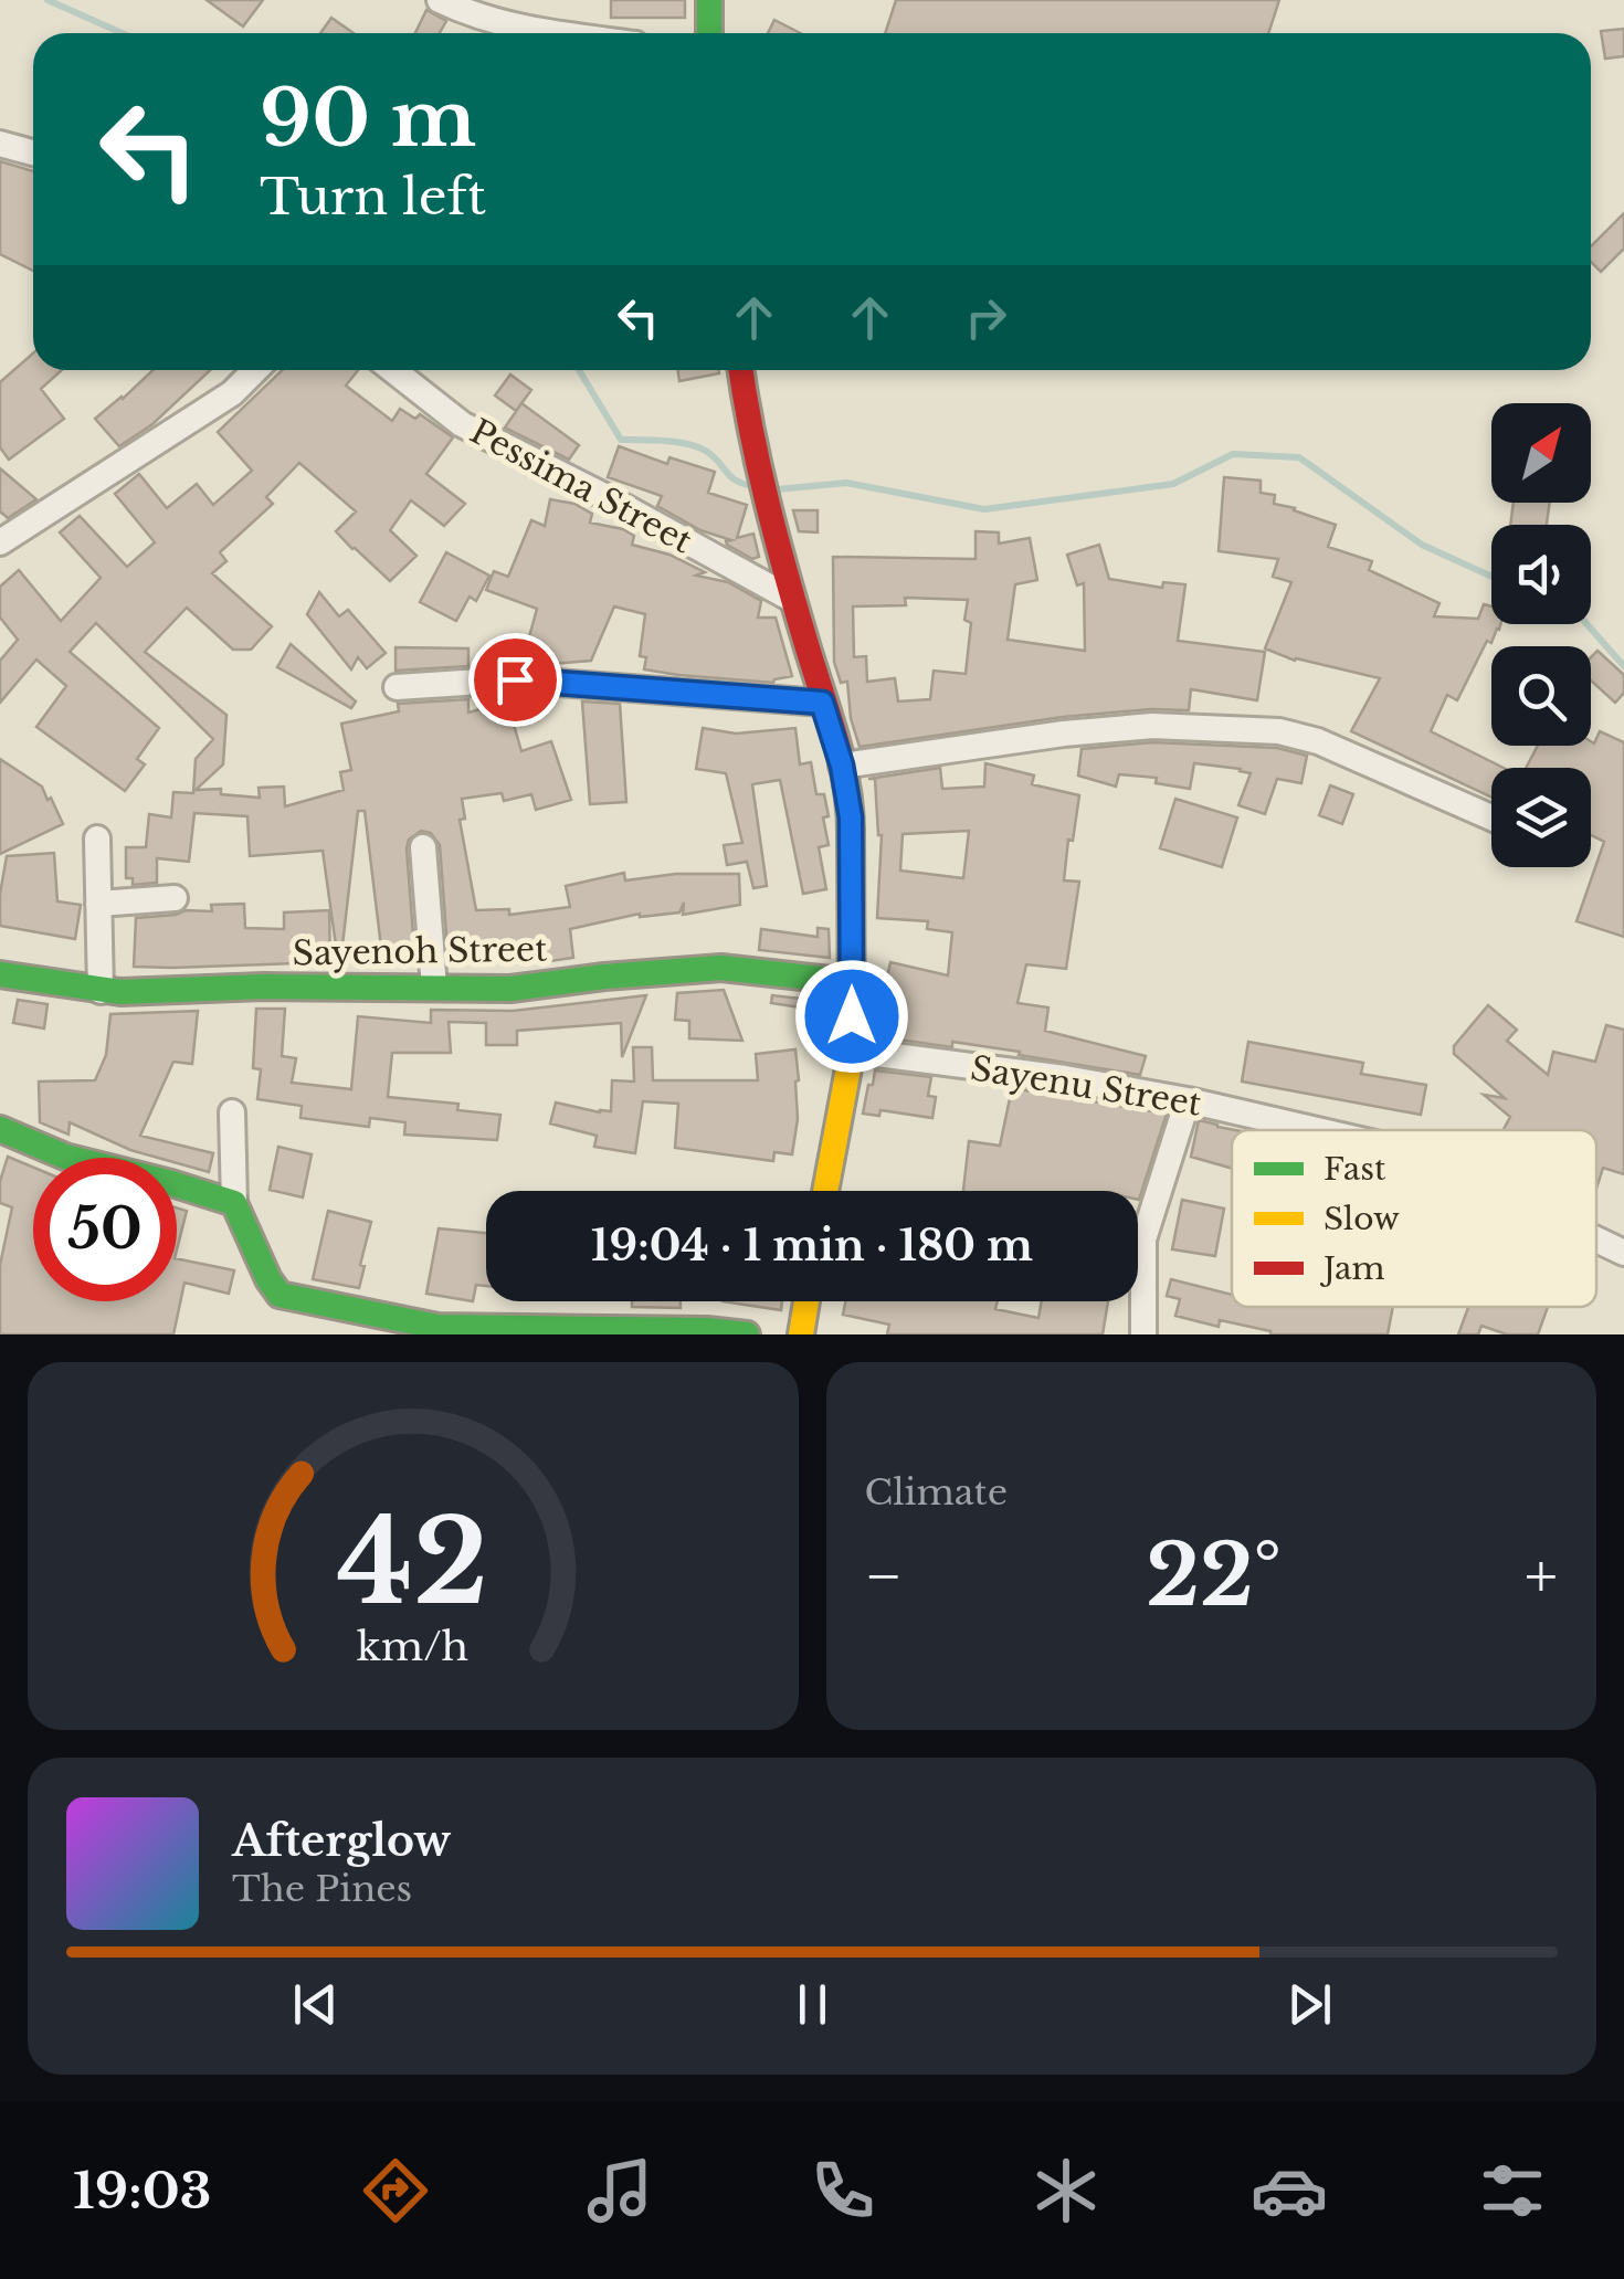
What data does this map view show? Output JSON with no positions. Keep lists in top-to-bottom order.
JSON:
{
  "streets": {
    "street": ["Pessima Street", "Sayenoh Street", "Sayenu Street"]
  },
  "legend": ["Fast", "Slow", "Jam"],
  "north": "top right",
  "page": {
    "turn": ["90 m", "Turn left"],
    "limit": "50",
    "trip": "19:04 · 1 min · 180 m",
    "tile": "Climate",
    "heat": ["−", "22°", "+"],
    "song": ["Afterglow", "The Pines"],
    "tabs": "19:03",
    "gauge": ["42", "km/h"]
  }
}
